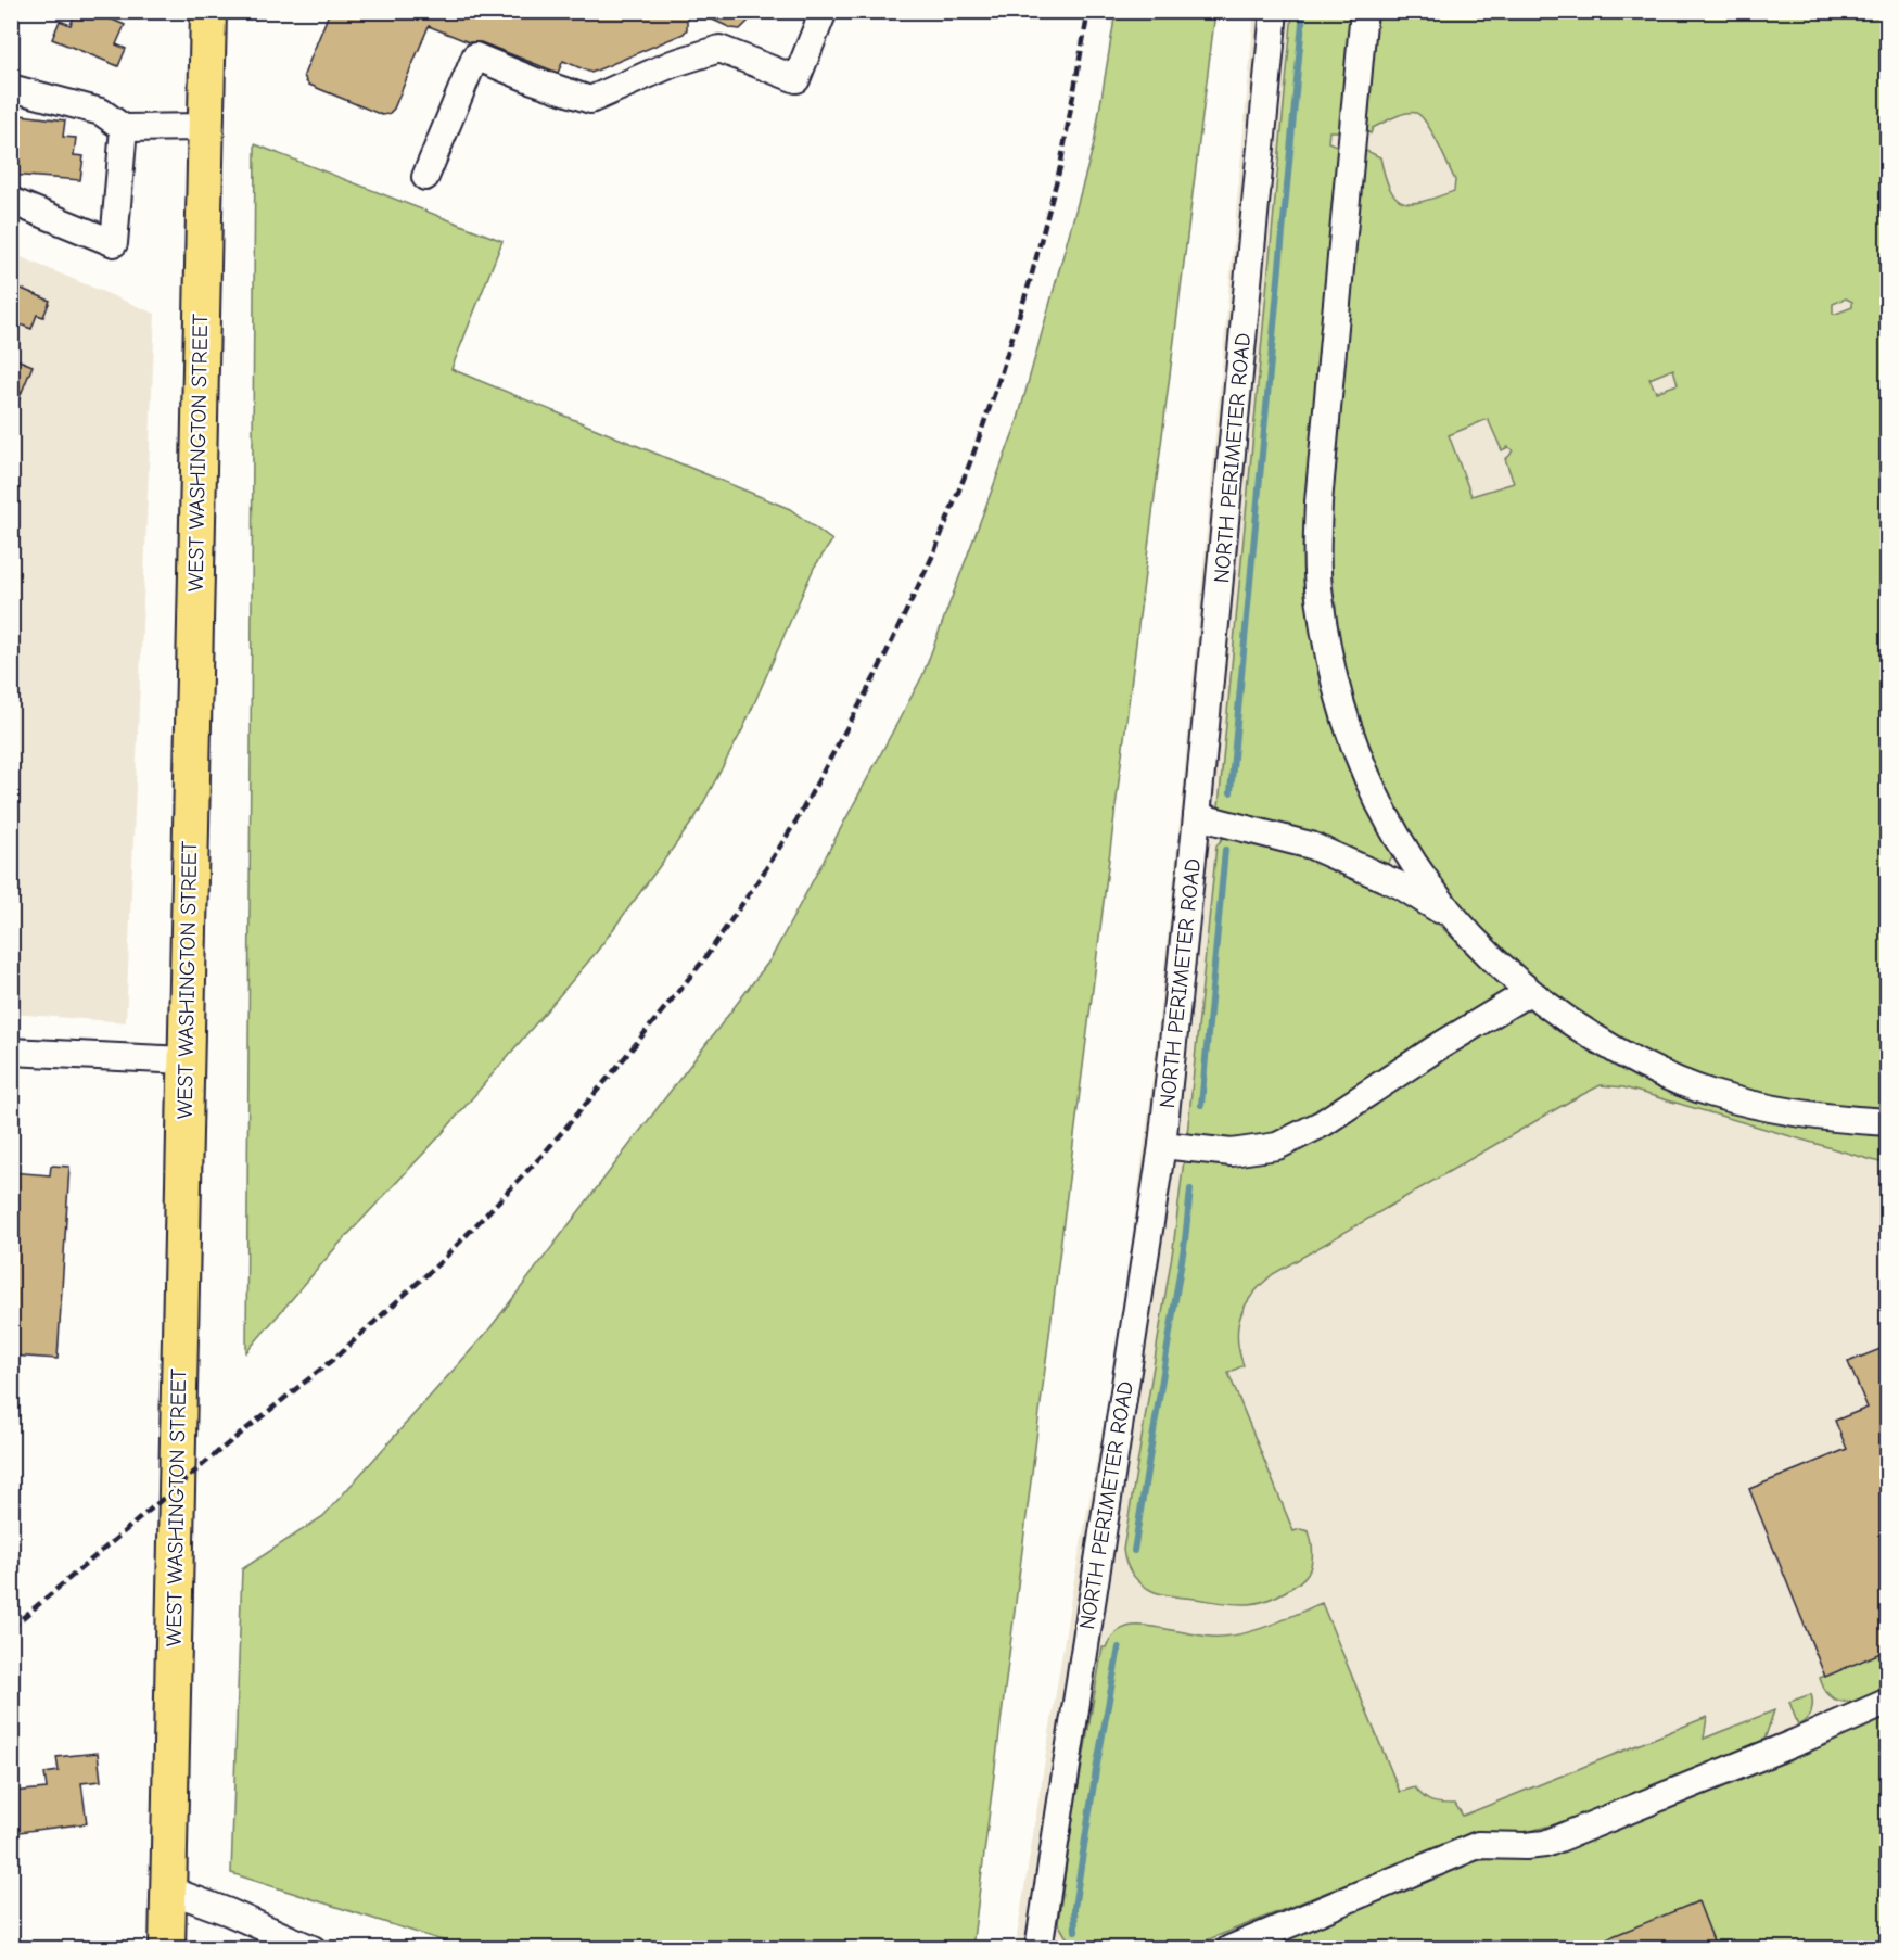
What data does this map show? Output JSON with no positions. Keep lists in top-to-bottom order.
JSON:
{
  "streets": {
    "main road": ["WEST WASHINGTON STREET"],
    "street": ["NORTH PERIMETER ROAD"]
  }
}
